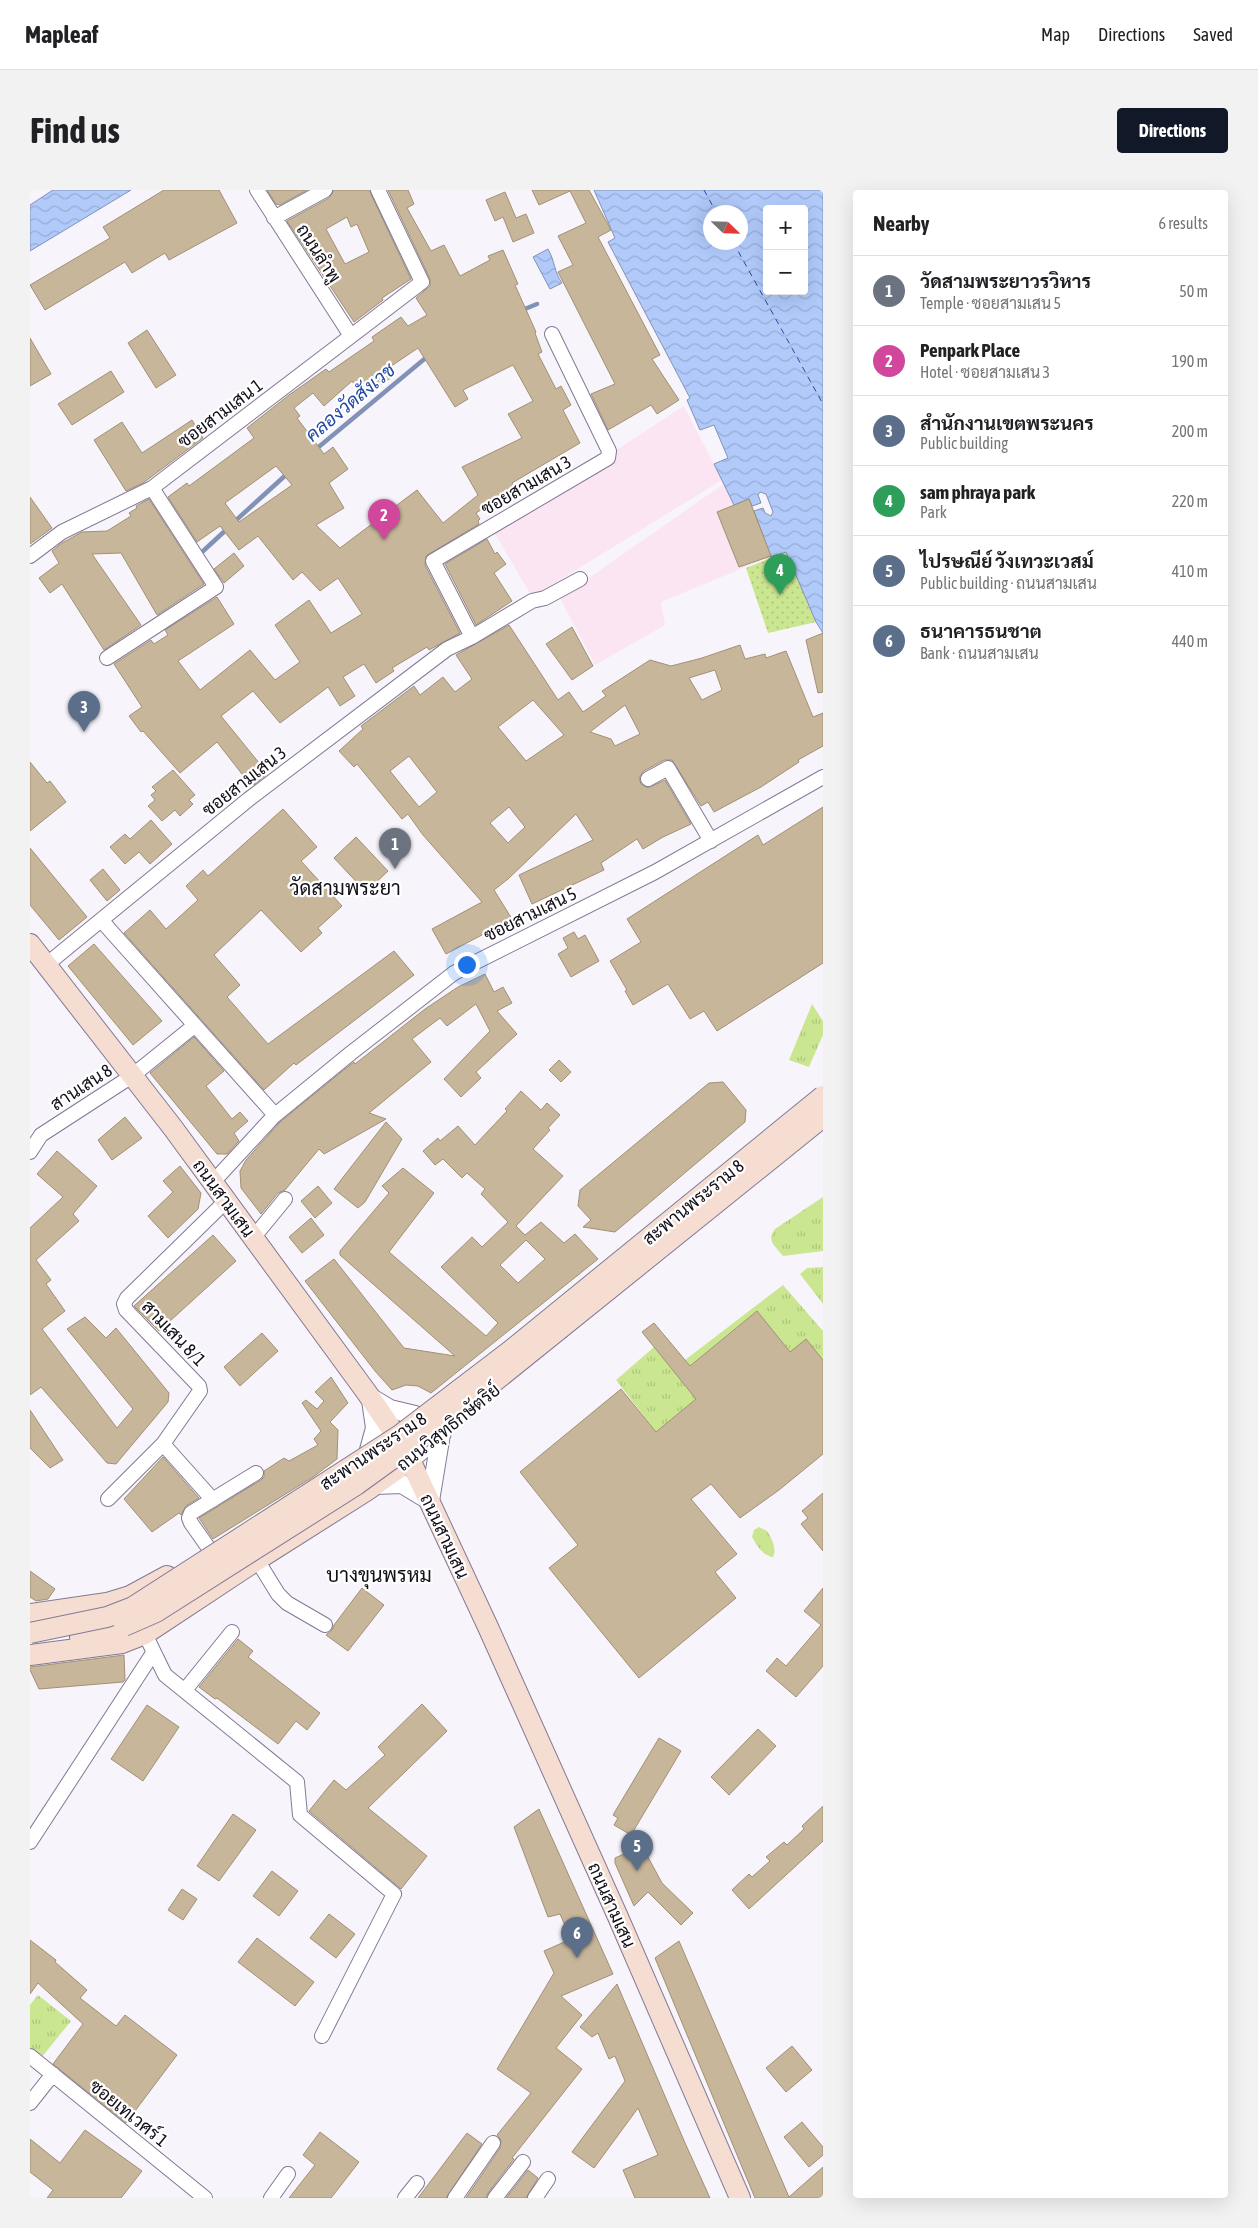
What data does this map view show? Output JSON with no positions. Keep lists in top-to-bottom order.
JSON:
{
  "streets": {
    "main road": ["ถนนสามเสน", "สะพานพระราม 8", "ถนนวิสุทธิกษัตริย์"],
    "street": [
      "ถนนลำพู",
      "ซอยสามเสน 1",
      "ซอยสามเสน 3",
      "ซอยสามเสน 5",
      "สานเสน 8",
      "สามเสน 8/1",
      "ซอยเทเวศร์ 1"
    ]
  },
  "crossings": [
    ["ถนนลำพู", "ซอยสามเสน 1"],
    ["ซอยสามเสน 3", "ถนนสามเสน"],
    ["ซอยสามเสน 5", "ถนนสามเสน"],
    ["สานเสน 8", "ถนนสามเสน"],
    ["ถนนสามเสน", "สามเสน 8/1"],
    ["ถนนสามเสน", "ถนนวิสุทธิกษัตริย์"]
  ],
  "districts": ["วัดสามพระยา", "บางขุนพรหม"],
  "water": ["คลองวัดสังเวช"],
  "north": "bottom right",
  "page": {
    "header": "Mapleaf",
    "nav": ["Map", "Directions", "Saved"],
    "buttons": "Directions",
    "title": "Find us",
    "heading": ["Nearby", "6 results"],
    "map_buttons": ["+", "−"],
    "list": [
      {
        "mark": "1",
        "name": "วัดสามพระยาวรวิหาร",
        "note": "Temple · ซอยสามเสน 5",
        "value": "50 m"
      },
      {
        "mark": "2",
        "name": "Penpark Place",
        "note": "Hotel · ซอยสามเสน 3",
        "value": "190 m"
      },
      {
        "mark": "3",
        "name": "สำนักงานเขตพระนคร",
        "note": "Public building",
        "value": "200 m"
      },
      {
        "mark": "4",
        "name": "sam phraya park",
        "note": "Park",
        "value": "220 m"
      },
      {
        "mark": "5",
        "name": "ไปรษณีย์ วังเทวะเวสม์",
        "note": "Public building · ถนนสามเสน",
        "value": "410 m"
      },
      {
        "mark": "6",
        "name": "ธนาคารธนชาต",
        "note": "Bank · ถนนสามเสน",
        "value": "440 m"
      }
    ],
    "pins": [
      "2",
      "4",
      "3",
      "1",
      "5",
      "6"
    ]
  }
}
